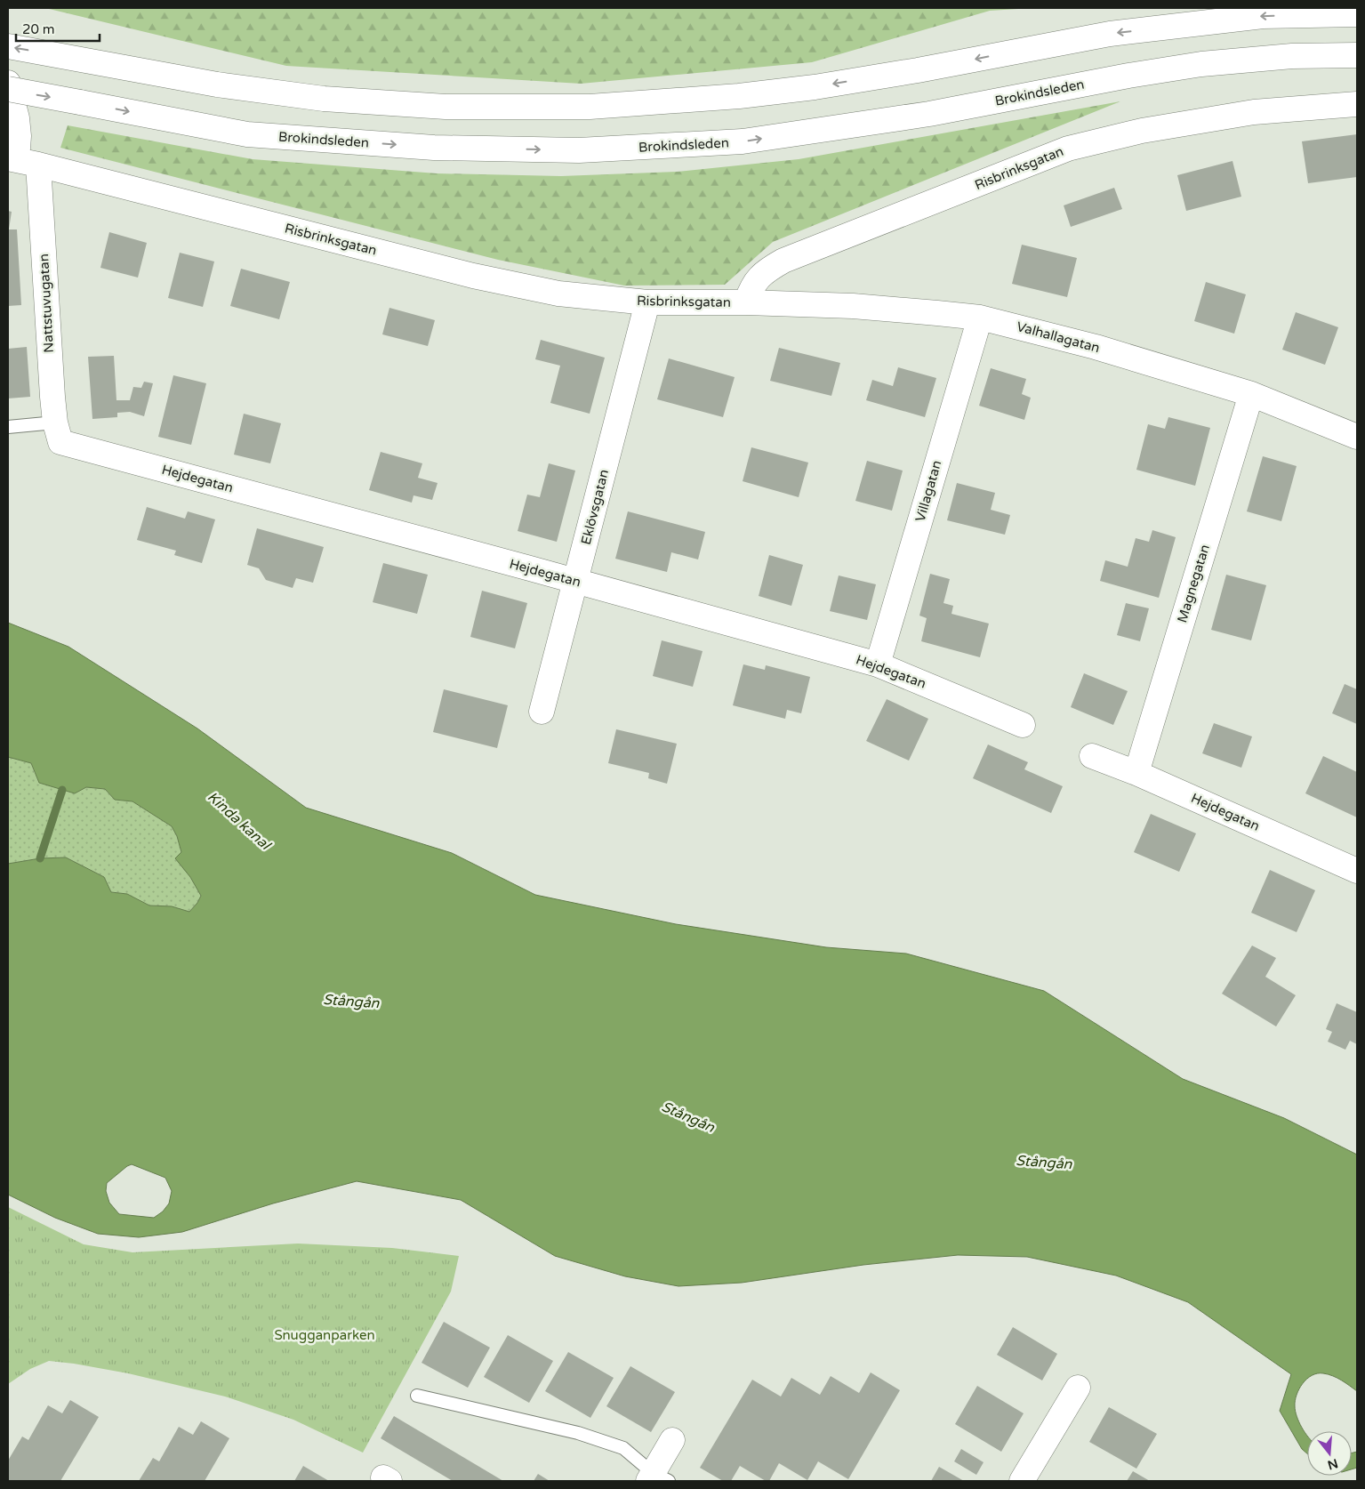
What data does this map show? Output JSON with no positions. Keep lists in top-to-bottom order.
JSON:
{
  "streets": {
    "street": [
      "Brokindsleden",
      "Risbrinksgatan",
      "Nattstuvugatan",
      "Valhallagatan",
      "Hejdegatan",
      "Villagatan",
      "Eklövsgatan",
      "Magnegatan"
    ]
  },
  "crossings": [
    ["Risbrinksgatan", "Nattstuvugatan"],
    ["Risbrinksgatan", "Valhallagatan"],
    ["Risbrinksgatan", "Eklövsgatan"],
    ["Nattstuvugatan", "Hejdegatan"],
    ["Valhallagatan", "Villagatan"],
    ["Valhallagatan", "Magnegatan"],
    ["Hejdegatan", "Villagatan"],
    ["Hejdegatan", "Eklövsgatan"],
    ["Hejdegatan", "Magnegatan"]
  ],
  "water": ["Kinda kanal", "Stångån"],
  "parks": ["Snugganparken"],
  "scale_bar": "20 m",
  "north": "bottom"
}
